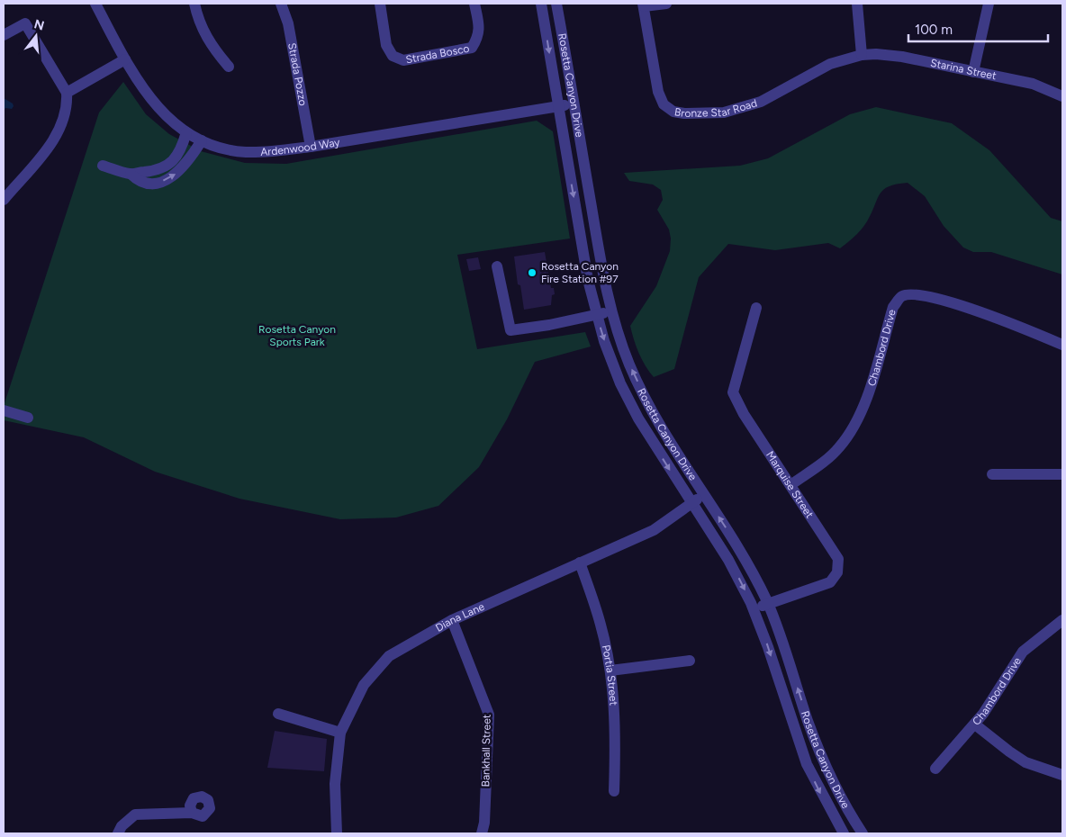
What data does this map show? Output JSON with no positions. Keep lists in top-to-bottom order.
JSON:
{
  "streets": {
    "street": [
      "Strada Bosco",
      "Starina Street",
      "Strada Pozzo",
      "Rosetta Canyon Drive",
      "Bronze Star Road",
      "Ardenwood Way",
      "Chambord Drive",
      "Marquise Street",
      "Diana Lane",
      "Portia Street",
      "Bankhall Street"
    ]
  },
  "crossings": [
    ["Starina Street", "Bronze Star Road"],
    ["Strada Pozzo", "Ardenwood Way"],
    ["Rosetta Canyon Drive", "Ardenwood Way"],
    ["Rosetta Canyon Drive", "Marquise Street"],
    ["Rosetta Canyon Drive", "Diana Lane"],
    ["Chambord Drive", "Marquise Street"],
    ["Diana Lane", "Portia Street"],
    ["Diana Lane", "Bankhall Street"]
  ],
  "parks": ["Rosetta Canyon Sports Park"],
  "places": ["Rosetta Canyon Fire Station #97"],
  "scale_bar": "100 m",
  "north": "top"
}
